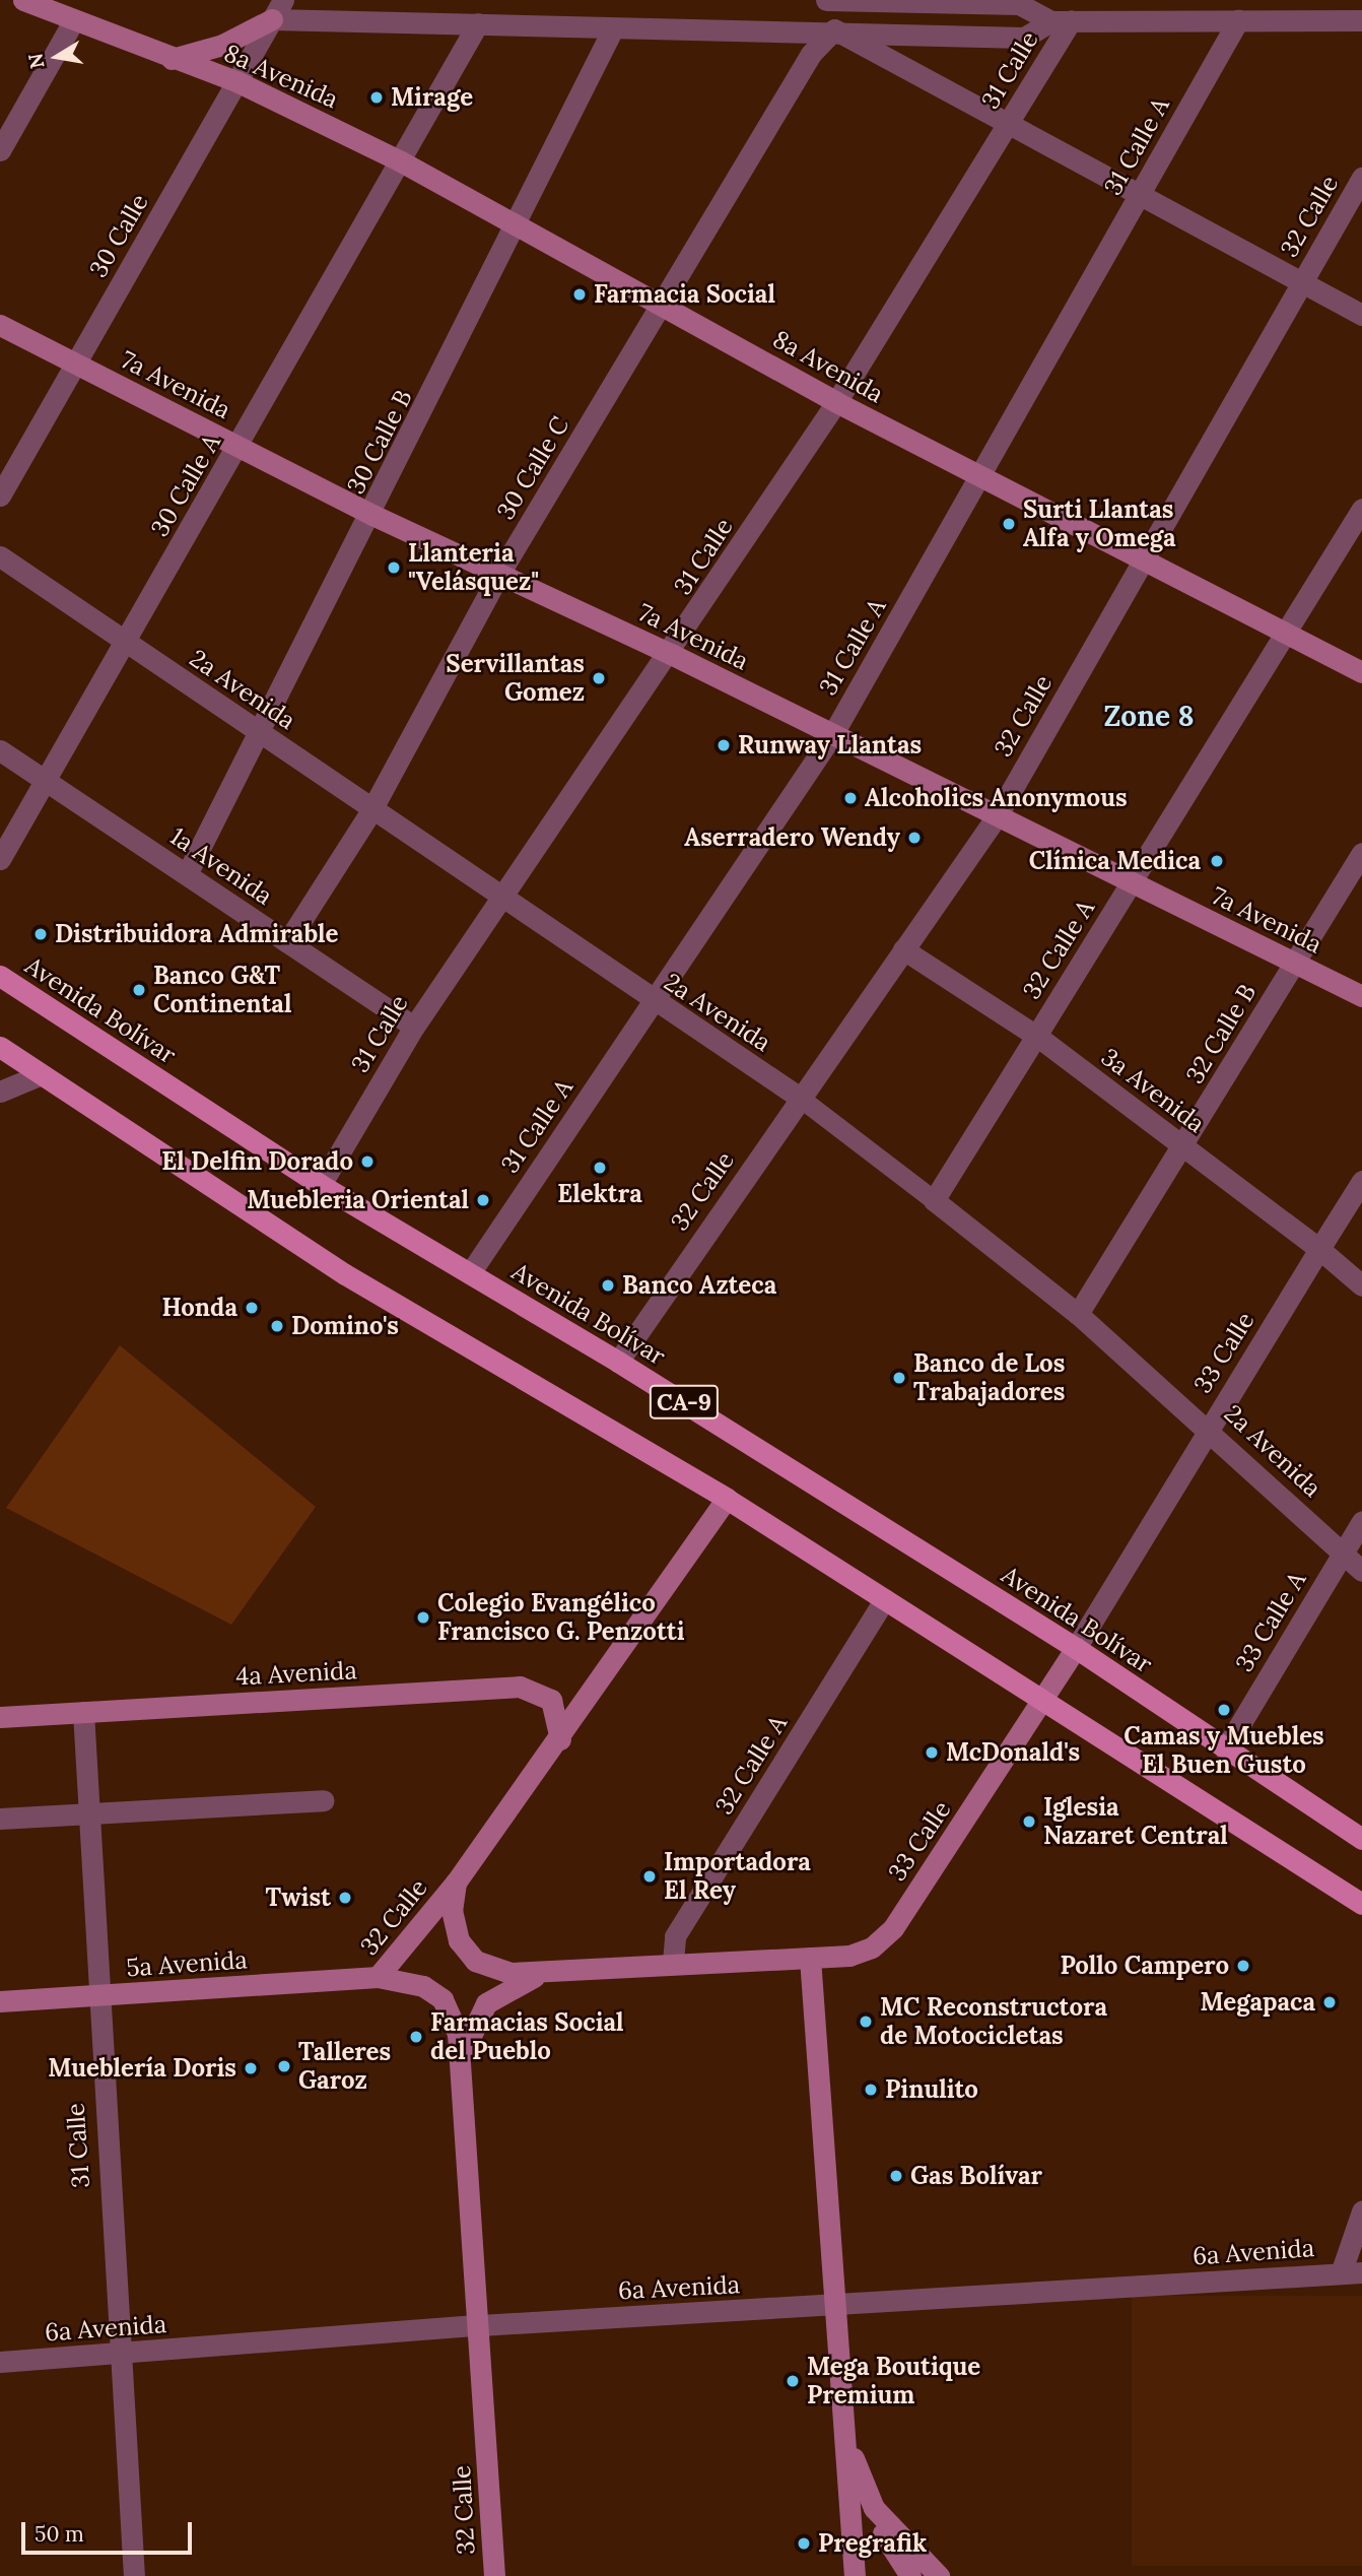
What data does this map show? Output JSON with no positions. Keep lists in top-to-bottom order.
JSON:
{
  "streets": {
    "main road": [
      "8a Avenida",
      "32 Calle",
      "7a Avenida",
      "Avenida Bolívar",
      "33 Calle",
      "CA-9",
      "4a Avenida",
      "5a Avenida"
    ],
    "street": [
      "31 Calle",
      "31 Calle A",
      "30 Calle",
      "30 Calle B",
      "30 Calle C",
      "30 Calle A",
      "2a Avenida",
      "1a Avenida",
      "32 Calle A",
      "32 Calle B",
      "3a Avenida",
      "33 Calle A",
      "6a Avenida"
    ]
  },
  "crossings": [
    ["31 Calle", "8a Avenida"],
    ["31 Calle", "7a Avenida"],
    ["31 Calle", "2a Avenida"],
    ["31 Calle", "1a Avenida"],
    ["31 Calle", "Avenida Bolívar"],
    ["31 Calle", "4a Avenida"],
    ["31 Calle", "5a Avenida"],
    ["31 Calle", "6a Avenida"],
    ["8a Avenida", "31 Calle A"],
    ["8a Avenida", "32 Calle"],
    ["8a Avenida", "30 Calle"],
    ["8a Avenida", "30 Calle B"],
    ["8a Avenida", "30 Calle C"],
    ["8a Avenida", "30 Calle A"],
    ["8a Avenida", "32 Calle A"],
    ["31 Calle A", "7a Avenida"],
    ["31 Calle A", "2a Avenida"],
    ["31 Calle A", "Avenida Bolívar"],
    ["32 Calle", "7a Avenida"],
    ["32 Calle", "2a Avenida"],
    ["32 Calle", "Avenida Bolívar"],
    ["32 Calle", "3a Avenida"],
    ["32 Calle", "CA-9"],
    ["32 Calle", "4a Avenida"],
    ["32 Calle", "5a Avenida"],
    ["32 Calle", "6a Avenida"],
    ["30 Calle", "7a Avenida"],
    ["7a Avenida", "30 Calle B"],
    ["7a Avenida", "30 Calle C"],
    ["7a Avenida", "30 Calle A"],
    ["7a Avenida", "32 Calle A"],
    ["7a Avenida", "32 Calle B"],
    ["30 Calle B", "2a Avenida"],
    ["30 Calle B", "1a Avenida"],
    ["30 Calle C", "2a Avenida"],
    ["30 Calle C", "1a Avenida"],
    ["30 Calle A", "2a Avenida"],
    ["30 Calle A", "1a Avenida"],
    ["2a Avenida", "32 Calle A"],
    ["2a Avenida", "32 Calle B"],
    ["2a Avenida", "33 Calle"],
    ["2a Avenida", "33 Calle A"],
    ["32 Calle A", "3a Avenida"],
    ["32 Calle A", "CA-9"],
    ["Avenida Bolívar", "33 Calle"],
    ["Avenida Bolívar", "33 Calle A"],
    ["32 Calle B", "3a Avenida"],
    ["3a Avenida", "33 Calle"],
    ["33 Calle", "CA-9"]
  ],
  "districts": ["Zone 8"],
  "places": [
    "Mirage",
    "Farmacia Social",
    "Surti Llantas Alfa y Omega",
    "Llanteria \"Velásquez\"",
    "Servillantas Gomez",
    "Runway Llantas",
    "Alcoholics Anonymous",
    "Aserradero Wendy",
    "Clínica Medica",
    "Distribuidora Admirable",
    "Banco G&T Continental",
    "El Delfin Dorado",
    "Elektra",
    "Muebleria Oriental",
    "Banco Azteca",
    "Honda",
    "Domino's",
    "Banco de Los Trabajadores",
    "Colegio Evangélico Francisco G. Penzotti",
    "Camas y Muebles El Buen Gusto",
    "McDonald's",
    "Iglesia Nazaret Central",
    "Importadora El Rey",
    "Twist",
    "Pollo Campero",
    "Megapaca",
    "MC Reconstructora de Motocicletas",
    "Farmacias Social del Pueblo",
    "Talleres Garoz",
    "Mueblería Doris",
    "Pinulito",
    "Gas Bolívar",
    "Mega Boutique Premium",
    "Pregrafik"
  ],
  "scale_bar": "50 m",
  "north": "left"
}
